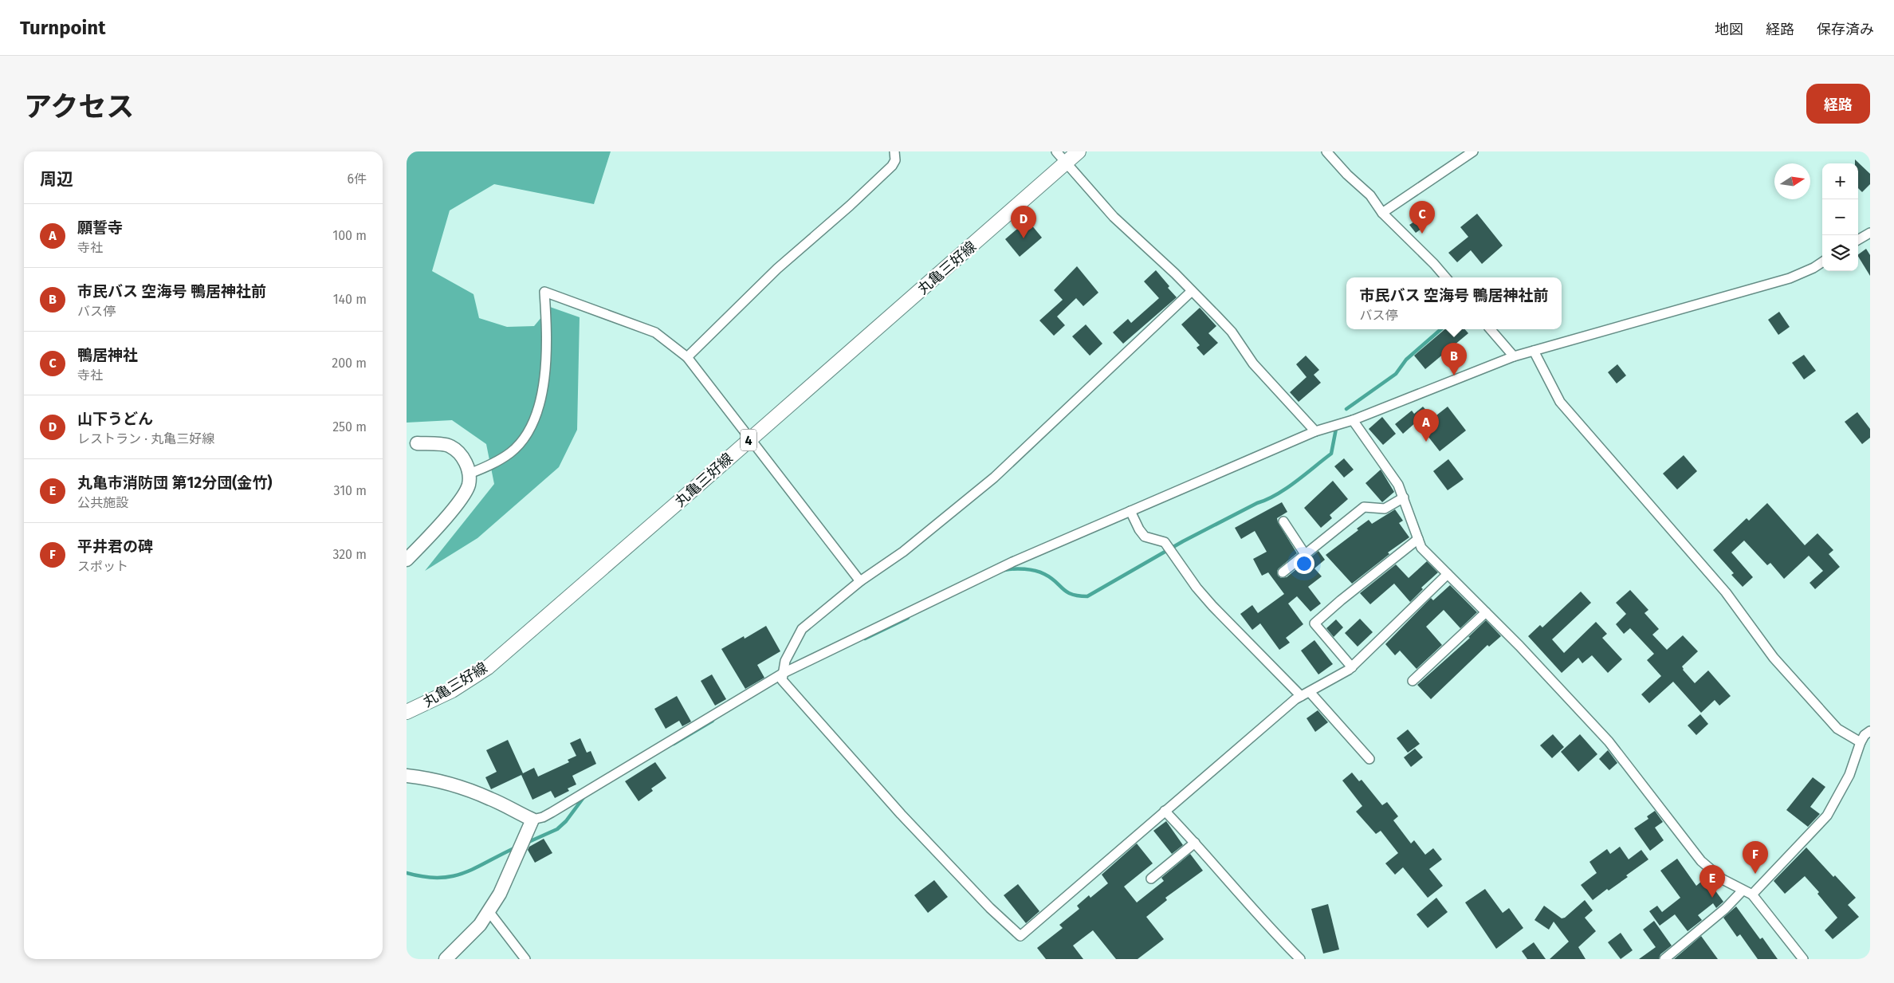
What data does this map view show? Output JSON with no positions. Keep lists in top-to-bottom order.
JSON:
{
  "streets": {
    "main road": ["丸亀三好線", "4"]
  },
  "north": "right",
  "page": {
    "header": "Turnpoint",
    "nav": ["地図", "経路", "保存済み"],
    "title": "アクセス",
    "buttons": "経路",
    "heading": ["周辺", "6件"],
    "map_buttons": ["+", "−"],
    "pins": [
      "C",
      "D",
      "B",
      "A",
      "F",
      "E"
    ],
    "list": [
      {
        "mark": "A",
        "name": "願誓寺",
        "note": "寺社",
        "value": "100 m"
      },
      {
        "mark": "B",
        "name": "市民バス 空海号 鴨居神社前",
        "note": "バス停",
        "value": "140 m"
      },
      {
        "mark": "C",
        "name": "鴨居神社",
        "note": "寺社",
        "value": "200 m"
      },
      {
        "mark": "D",
        "name": "山下うどん",
        "note": "レストラン · 丸亀三好線",
        "value": "250 m"
      },
      {
        "mark": "E",
        "name": "丸亀市消防団 第12分団(金竹)",
        "note": "公共施設",
        "value": "310 m"
      },
      {
        "mark": "F",
        "name": "平井君の碑",
        "note": "スポット",
        "value": "320 m"
      }
    ],
    "popup": ["市民バス 空海号 鴨居神社前", "バス停"]
  }
}
